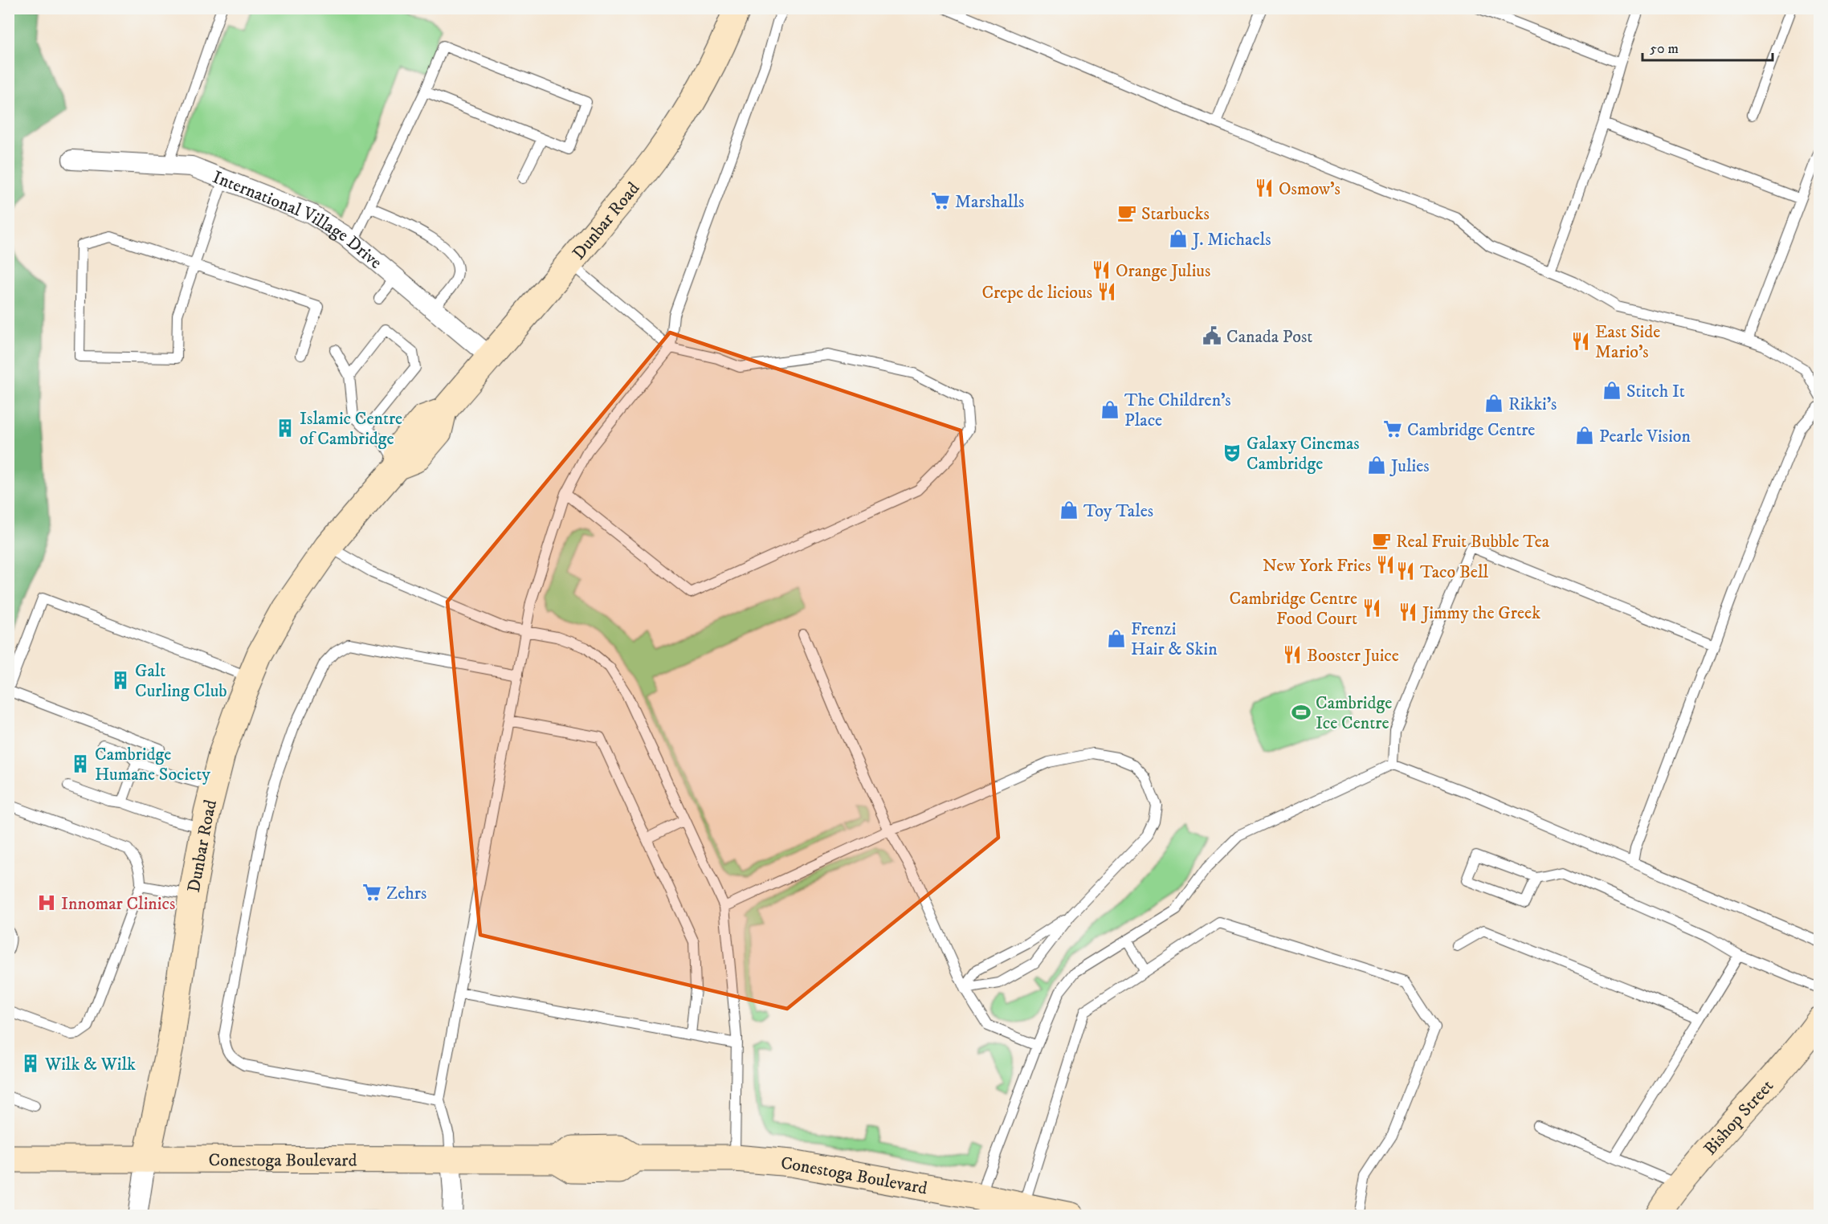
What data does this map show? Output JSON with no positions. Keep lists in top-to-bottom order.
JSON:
{
  "streets": {
    "street": [
      "Dunbar Road",
      "International Village Drive",
      "Bishop Street",
      "Conestoga Boulevard"
    ]
  },
  "crossings": [
    ["Dunbar Road", "International Village Drive"],
    ["Dunbar Road", "Conestoga Boulevard"]
  ],
  "places": {
    "restaurant": [
      "Osmow's",
      "Orange Julius",
      "Crepe de licious",
      "East Side Mario's",
      "New York Fries",
      "Taco Bell",
      "Cambridge Centre Food Court",
      "Jimmy the Greek",
      "Booster Juice"
    ],
    "supermarket": ["Marshalls", "Cambridge Centre", "Zehrs"],
    "cafe": ["Starbucks", "Real Fruit Bubble Tea"],
    "shop": [
      "J. Michaels",
      "Stitch It",
      "Rikki's",
      "The Children's Place",
      "Pearle Vision",
      "Julies",
      "Toy Tales",
      "Frenzi Hair & Skin"
    ],
    "public building": ["Canada Post"],
    "building": [
      "Islamic Centre of Cambridge",
      "Galt Curling Club",
      "Cambridge Humane Society",
      "Wilk & Wilk"
    ],
    "theatre": ["Galaxy Cinemas Cambridge"],
    "sports": ["Cambridge Ice Centre"],
    "hospital": ["Innomar Clinics"]
  },
  "scale_bar": "50 m"
}
